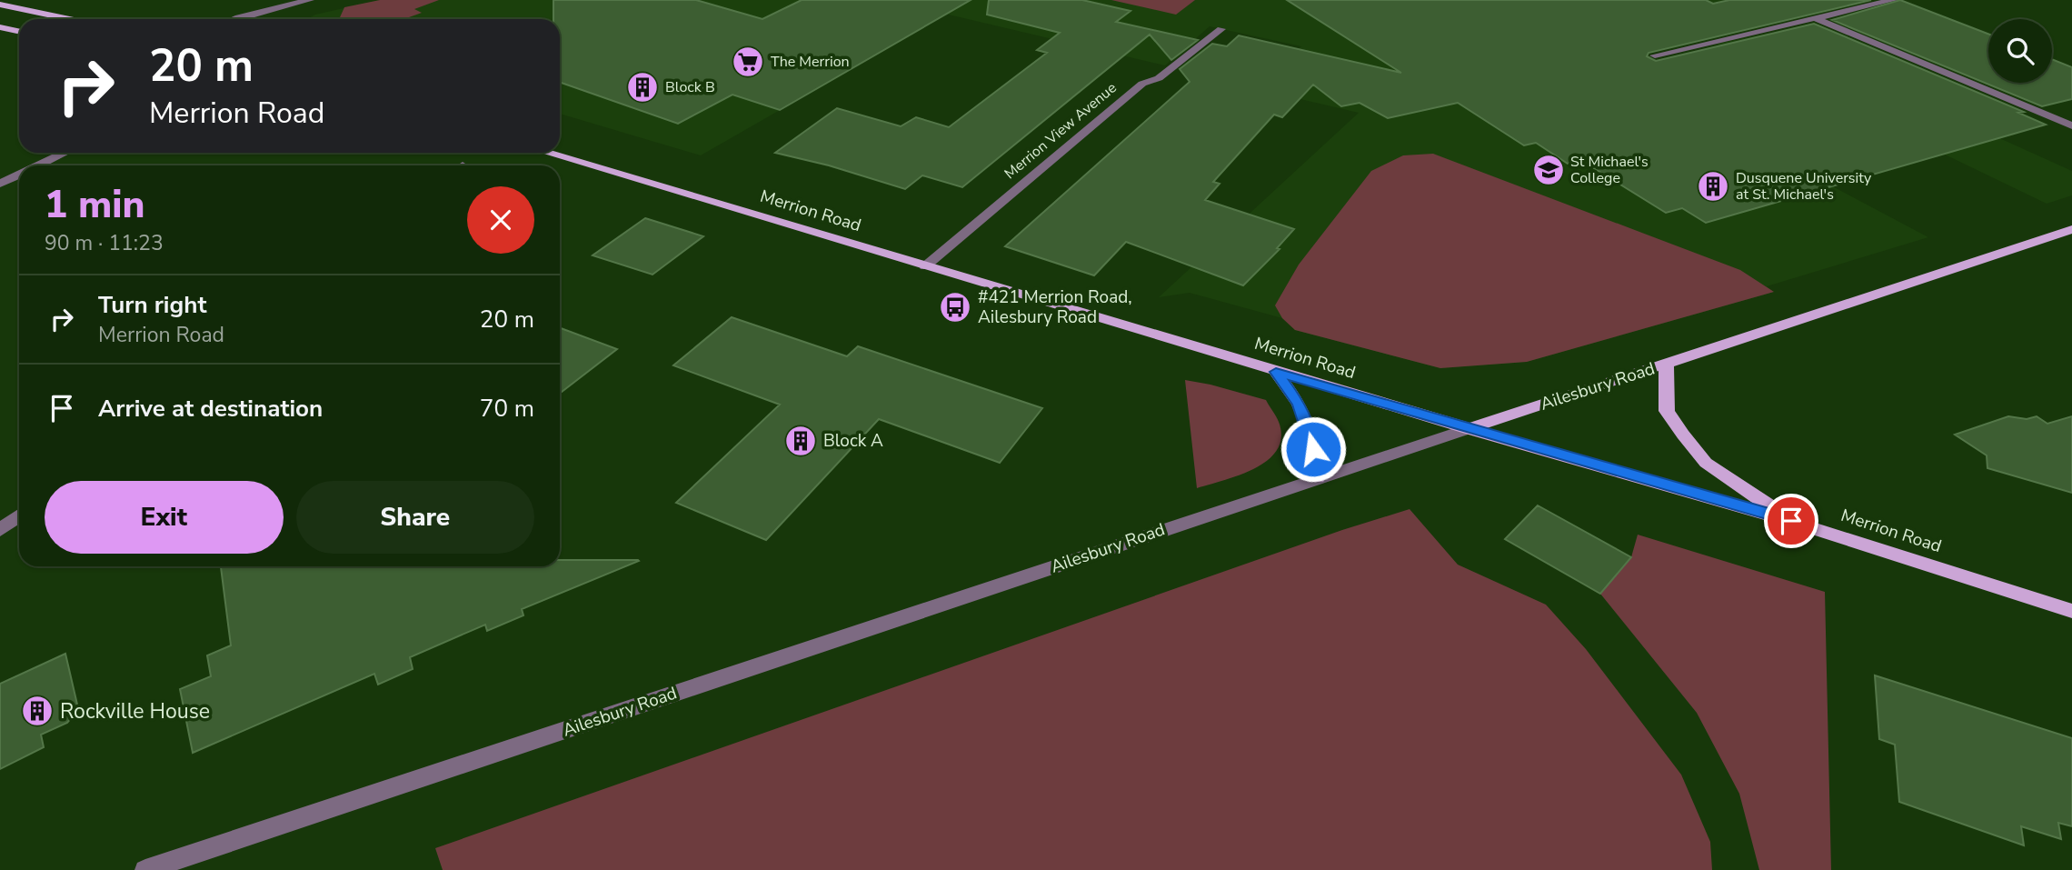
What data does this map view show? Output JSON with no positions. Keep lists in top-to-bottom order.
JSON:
{
  "streets": {
    "main road": ["Merrion Road", "Ailesbury Road"],
    "street": ["Merrion View Avenue"]
  },
  "crossings": [
    ["Merrion View Avenue", "Merrion Road"],
    ["Merrion Road", "Ailesbury Road"]
  ],
  "places": {
    "supermarket": ["The Merrion"],
    "building": [
      "Block B",
      "Dusquene University at St. Michael's",
      "Block A",
      "Rockville House"
    ],
    "school or university": ["St Michael's College"],
    "bus stop": ["#421 Merrion Road, Ailesbury Road"]
  },
  "page": {
    "turn": ["20 m", "Merrion Road"],
    "heading": ["1 min", "90 m · 11:23"],
    "list": [
      {
        "name": "Turn right",
        "note": "Merrion Road",
        "value": "20 m"
      },
      {
        "name": "Arrive at destination",
        "value": "70 m"
      }
    ],
    "buttons": ["Exit", "Share"]
  }
}
